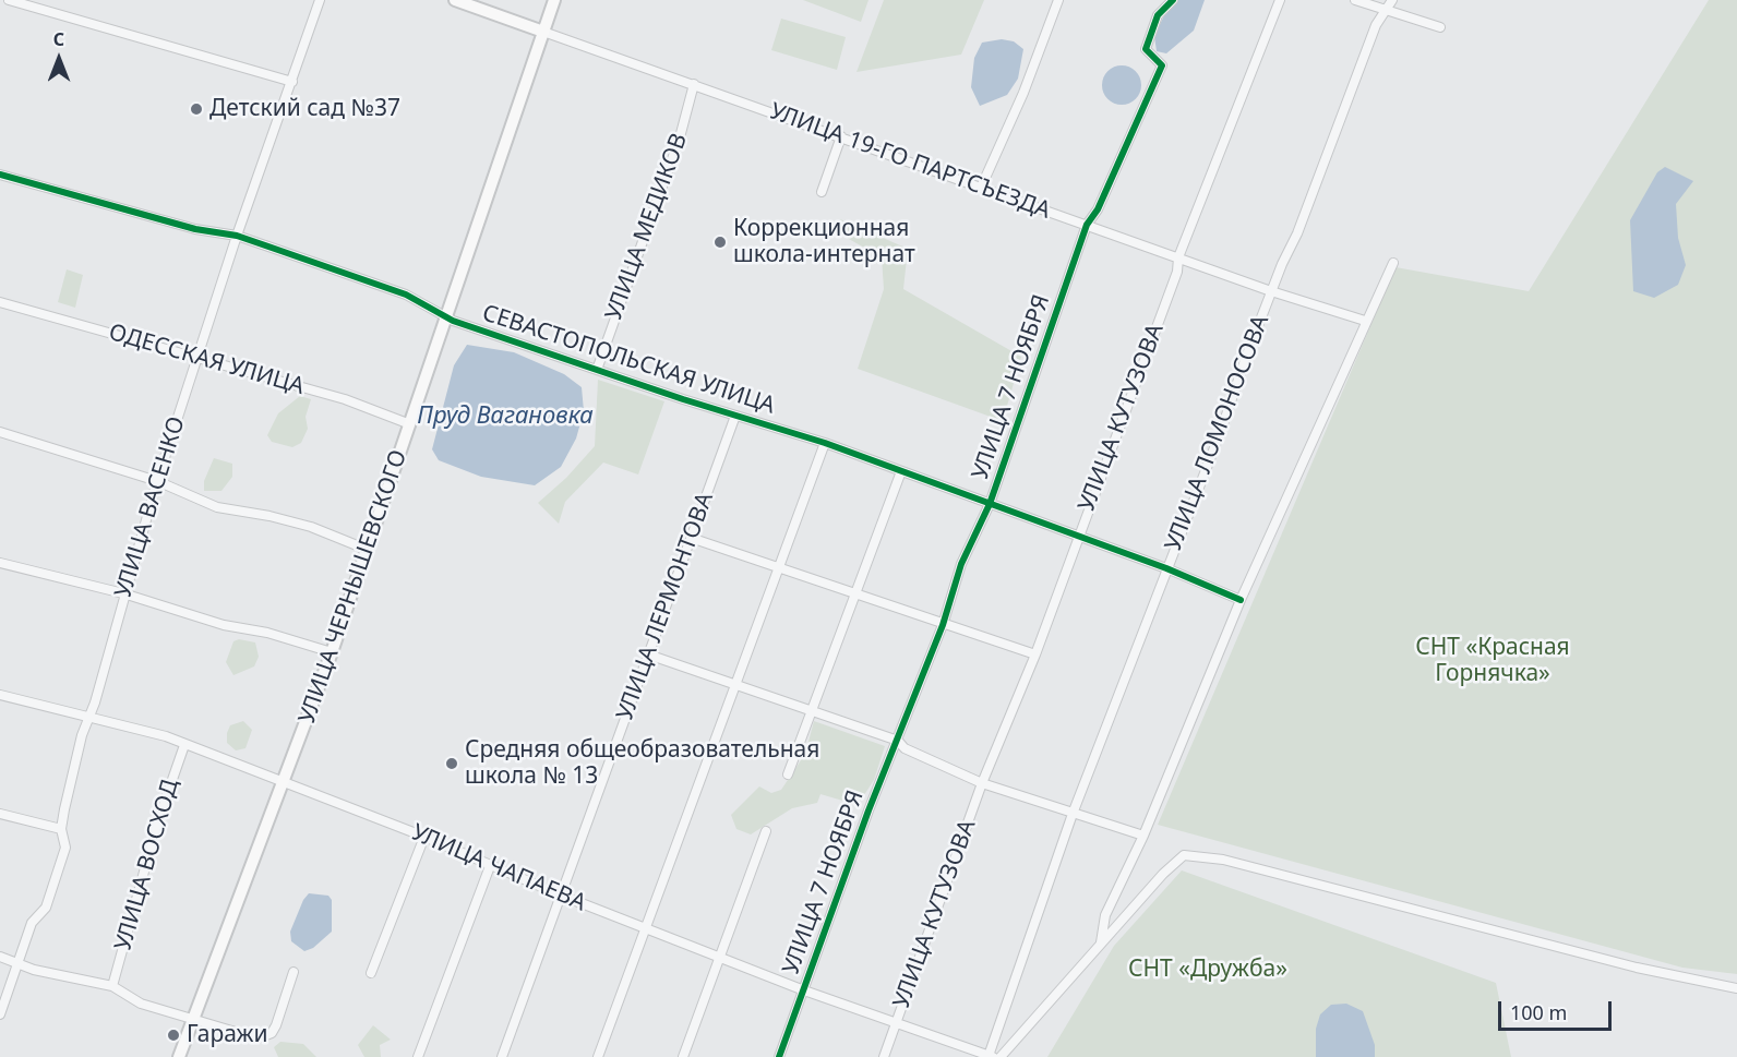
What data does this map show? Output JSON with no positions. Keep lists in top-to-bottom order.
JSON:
{
  "streets": {
    "street": [
      "УЛИЦА 19-ГО ПАРТСЪЕЗДА",
      "УЛИЦА МЕДИКОВ",
      "ОДЕССКАЯ УЛИЦА",
      "СЕВАСТОПОЛЬСКАЯ УЛИЦА",
      "УЛИЦА 7 НОЯБРЯ",
      "УЛИЦА КУТУЗОВА",
      "УЛИЦА ЛОМОНОСОВА",
      "УЛИЦА ВАСЕНКО",
      "УЛИЦА ЧЕРНЫШЕВСКОГО",
      "УЛИЦА ЛЕРМОНТОВА",
      "УЛИЦА ВОСХОД",
      "УЛИЦА ЧАПАЕВА"
    ]
  },
  "crossings": [
    ["УЛИЦА 19-ГО ПАРТСЪЕЗДА", "УЛИЦА МЕДИКОВ"],
    ["УЛИЦА 19-ГО ПАРТСЪЕЗДА", "УЛИЦА 7 НОЯБРЯ"],
    ["УЛИЦА 19-ГО ПАРТСЪЕЗДА", "УЛИЦА КУТУЗОВА"],
    ["УЛИЦА 19-ГО ПАРТСЪЕЗДА", "УЛИЦА ЛОМОНОСОВА"],
    ["УЛИЦА 19-ГО ПАРТСЪЕЗДА", "УЛИЦА ЧЕРНЫШЕВСКОГО"],
    ["УЛИЦА МЕДИКОВ", "СЕВАСТОПОЛЬСКАЯ УЛИЦА"],
    ["ОДЕССКАЯ УЛИЦА", "УЛИЦА ВАСЕНКО"],
    ["ОДЕССКАЯ УЛИЦА", "УЛИЦА ЧЕРНЫШЕВСКОГО"],
    ["СЕВАСТОПОЛЬСКАЯ УЛИЦА", "УЛИЦА 7 НОЯБРЯ"],
    ["СЕВАСТОПОЛЬСКАЯ УЛИЦА", "УЛИЦА КУТУЗОВА"],
    ["СЕВАСТОПОЛЬСКАЯ УЛИЦА", "УЛИЦА ЛОМОНОСОВА"],
    ["СЕВАСТОПОЛЬСКАЯ УЛИЦА", "УЛИЦА ВАСЕНКО"],
    ["СЕВАСТОПОЛЬСКАЯ УЛИЦА", "УЛИЦА ЧЕРНЫШЕВСКОГО"],
    ["СЕВАСТОПОЛЬСКАЯ УЛИЦА", "УЛИЦА ЛЕРМОНТОВА"],
    ["УЛИЦА 7 НОЯБРЯ", "УЛИЦА ЧАПАЕВА"],
    ["УЛИЦА КУТУЗОВА", "УЛИЦА ЧАПАЕВА"],
    ["УЛИЦА ЛОМОНОСОВА", "УЛИЦА ЧАПАЕВА"],
    ["УЛИЦА ВАСЕНКО", "УЛИЦА ЧАПАЕВА"],
    ["УЛИЦА ЧЕРНЫШЕВСКОГО", "УЛИЦА ЧАПАЕВА"],
    ["УЛИЦА ЛЕРМОНТОВА", "УЛИЦА ЧАПАЕВА"],
    ["УЛИЦА ВОСХОД", "УЛИЦА ЧАПАЕВА"]
  ],
  "water": ["Пруд Вагановка"],
  "parks": ["СНТ «Красная Горнячка»", "СНТ «Дружба»"],
  "places": [
    "Детский сад №37",
    "Коррекционная школа-интернат",
    "Средняя общеобразовательная школа № 13",
    "Гаражи"
  ],
  "scale_bar": "100 m",
  "north": "top"
}
